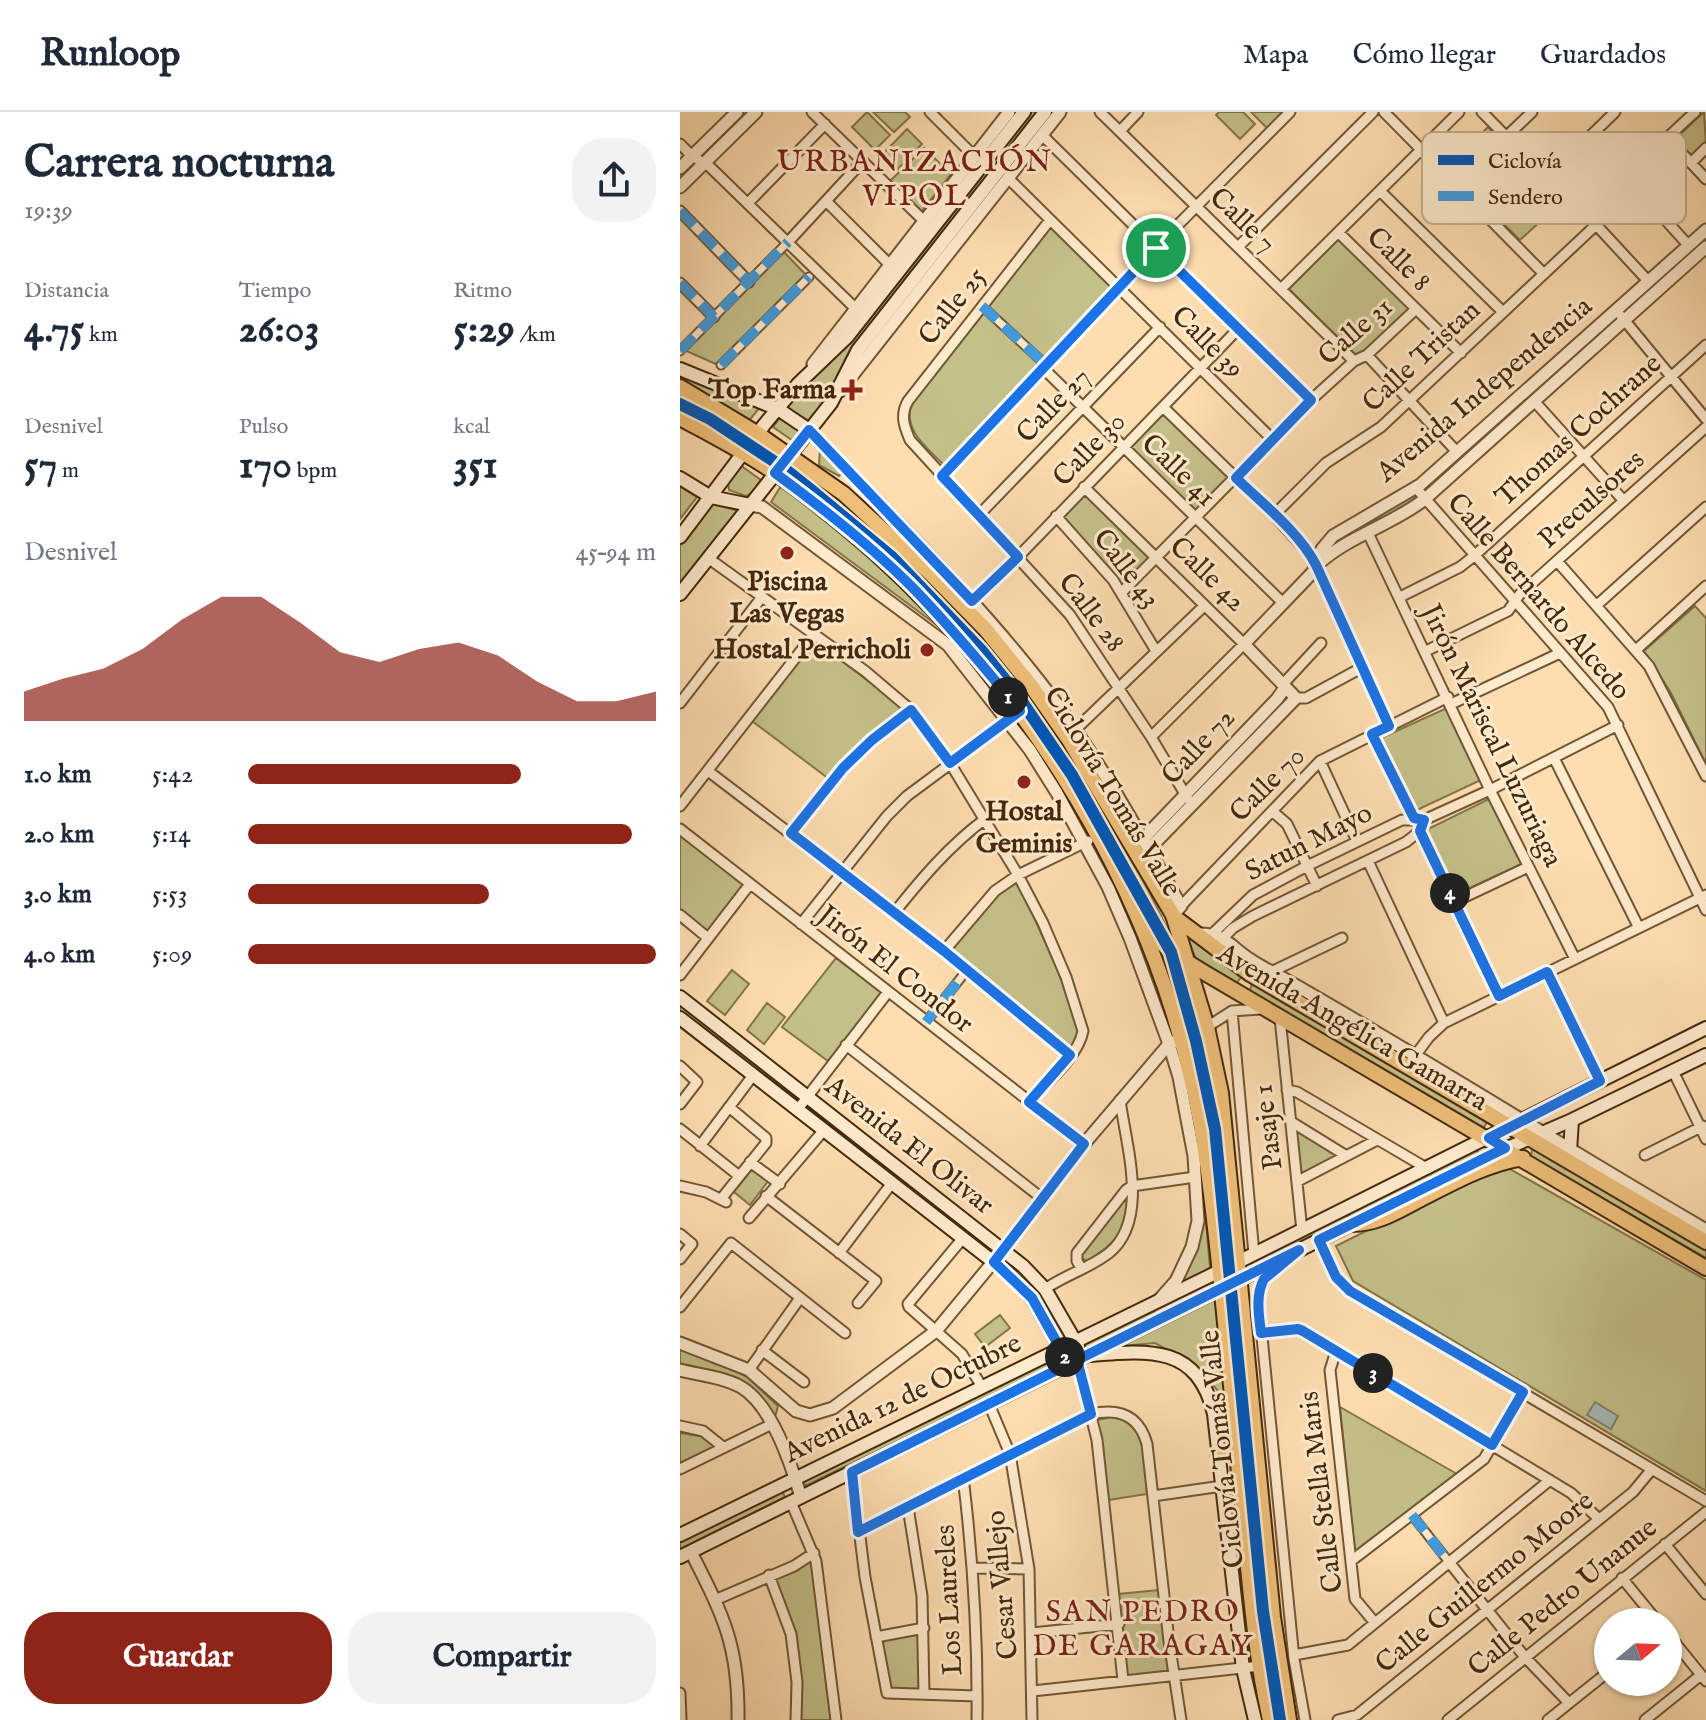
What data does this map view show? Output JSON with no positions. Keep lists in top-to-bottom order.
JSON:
{
  "streets": {
    "main road": ["Avenida Angélica Gamarra", "Avenida El Olivar", "Avenida 12 de Octubre"],
    "street": [
      "Calle 7",
      "Calle 8",
      "Calle 25",
      "Calle 31",
      "Calle 39",
      "Calle Tristan",
      "Avenida Independencia",
      "Calle 27",
      "Thomas Cochrane",
      "Calle 30",
      "Calle 41",
      "Preculsores",
      "Calle 43",
      "Calle 42",
      "Calle Bernardo Alcedo",
      "Calle 28",
      "Jirón Mariscal Luzuriaga",
      "Calle 72",
      "Calle 70",
      "Satun Mayo",
      "Jirón El Condor",
      "Pasaje 1",
      "Calle Stella Maris",
      "Calle Guillermo Moore",
      "Cesar Vallejo",
      "Calle Pedro Unanue",
      "Los Laureles"
    ],
    "cycle path": ["Ciclovía Tomás Valle"]
  },
  "crossings": [
    ["Calle 7", "Calle 31"],
    ["Calle 8", "Calle 31"],
    ["Calle 8", "Calle Tristan"],
    ["Calle 25", "Calle 39"],
    ["Calle 25", "Calle 28"],
    ["Calle 31", "Calle 39"],
    ["Calle 31", "Calle 41"],
    ["Calle 31", "Calle 43"],
    ["Calle 31", "Calle 42"],
    ["Calle 39", "Calle 27"],
    ["Calle 39", "Calle 30"],
    ["Avenida Independencia", "Calle Bernardo Alcedo"],
    ["Avenida Independencia", "Jirón Mariscal Luzuriaga"],
    ["Calle 27", "Calle 41"],
    ["Calle 27", "Calle 28"],
    ["Thomas Cochrane", "Calle Bernardo Alcedo"],
    ["Thomas Cochrane", "Jirón Mariscal Luzuriaga"],
    ["Calle 30", "Calle 41"],
    ["Calle 30", "Calle 43"],
    ["Calle 30", "Calle 42"],
    ["Calle 30", "Calle 28"],
    ["Preculsores", "Calle Bernardo Alcedo"],
    ["Preculsores", "Jirón Mariscal Luzuriaga"],
    ["Calle 42", "Calle 72"],
    ["Calle Bernardo Alcedo", "Calle 70"],
    ["Calle Bernardo Alcedo", "Satun Mayo"],
    ["Calle 28", "Calle 72"],
    ["Jirón Mariscal Luzuriaga", "Calle 70"],
    ["Jirón Mariscal Luzuriaga", "Satun Mayo"],
    ["Calle 70", "Avenida Angélica Gamarra"],
    ["Satun Mayo", "Avenida Angélica Gamarra"],
    ["Avenida Angélica Gamarra", "Pasaje 1"],
    ["Avenida Angélica Gamarra", "Avenida 12 de Octubre"],
    ["Pasaje 1", "Avenida 12 de Octubre"],
    ["Avenida El Olivar", "Avenida 12 de Octubre"],
    ["Avenida 12 de Octubre", "Cesar Vallejo"]
  ],
  "districts": ["URBANIZACIÓN VIPOL", "SAN PEDRO DE GARAGAY"],
  "places": {
    "health": ["Top Farma"],
    "other": ["Piscina Las Vegas", "Hostal Perricholi", "Hostal Geminis"]
  },
  "legend": ["Ciclovía", "Sendero"],
  "north": "right",
  "page": {
    "header": "Runloop",
    "nav": ["Mapa", "Cómo llegar", "Guardados"],
    "heading": ["Carrera nocturna", "19:39"],
    "stats": [
      ["Distancia", "4.75 km"],
      ["Tiempo", "26:03"],
      ["Ritmo", "5:29 /km"],
      ["Desnivel", "57 m"],
      ["Pulso", "170 bpm"],
      ["kcal", "351"]
    ],
    "chart": ["Desnivel", "45–94 m"],
    "pins": [
      "1",
      "4",
      "2",
      "3"
    ],
    "list": [
      {
        "name": "1.0 km",
        "note": "5:42"
      },
      {
        "name": "2.0 km",
        "note": "5:14"
      },
      {
        "name": "3.0 km",
        "note": "5:53"
      },
      {
        "name": "4.0 km",
        "note": "5:09"
      }
    ],
    "buttons": ["Guardar", "Compartir"]
  }
}
